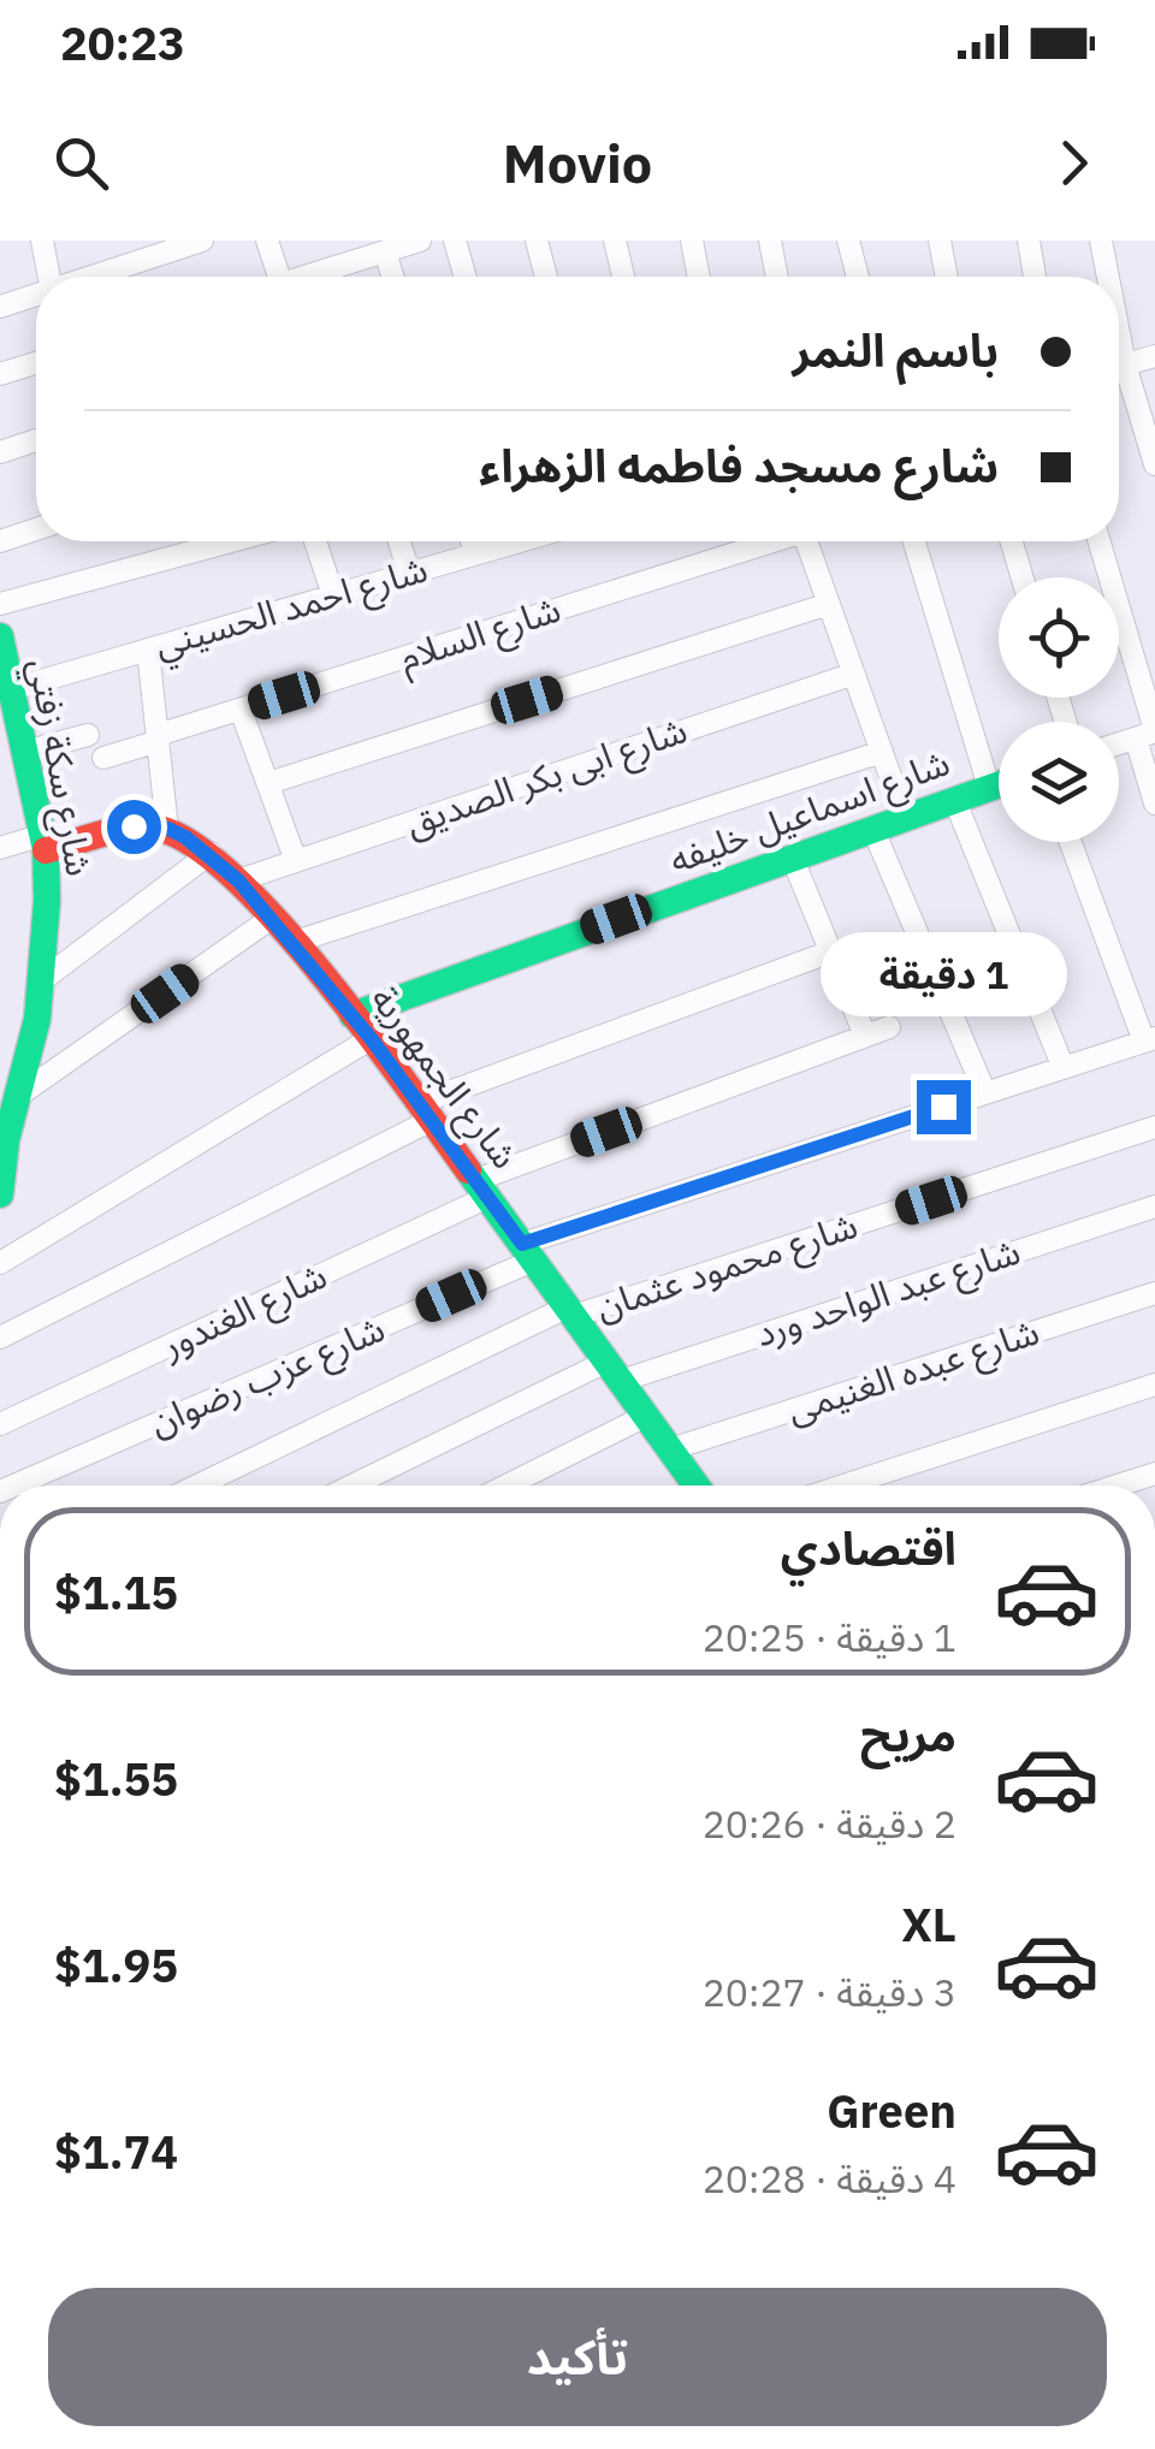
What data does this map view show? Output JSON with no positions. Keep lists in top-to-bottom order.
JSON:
{
  "streets": {
    "street": [
      "شارع احمد الحسيني",
      "شارع السلام",
      "شارع سكة زفتي",
      "شارع ابى بكر الصديق",
      "شارع اسماعيل خليفه",
      "شارع الجمهورية",
      "شارع محمود عثمان",
      "شارع عبد الواحد ورد",
      "شارع الغندور",
      "شارع عبده الغنيمى",
      "شارع عزب رضوان"
    ]
  },
  "crossings": [
    ["شارع احمد الحسيني", "شارع سكة زفتي"],
    ["شارع ابى بكر الصديق", "شارع الجمهورية"],
    ["شارع اسماعيل خليفه", "شارع الجمهورية"],
    ["شارع الجمهورية", "شارع محمود عثمان"],
    ["شارع الجمهورية", "شارع عبد الواحد ورد"],
    ["شارع الجمهورية", "شارع الغندور"],
    ["شارع الجمهورية", "شارع عبده الغنيمى"],
    ["شارع الجمهورية", "شارع عزب رضوان"]
  ],
  "page": {
    "status": "20:23",
    "header": "Movio",
    "banner": ["باسم النمر", "شارع مسجد فاطمه الزهراء"],
    "bubble": "1 دقيقة",
    "list": [
      {
        "name": "اقتصادي",
        "note": "1 دقيقة · 20:25",
        "value": "$1.15"
      },
      {
        "name": "مريح",
        "note": "2 دقيقة · 20:26",
        "value": "$1.55"
      },
      {
        "name": "XL",
        "note": "3 دقيقة · 20:27",
        "value": "$1.95"
      },
      {
        "name": "Green",
        "note": "4 دقيقة · 20:28",
        "value": "$1.74"
      }
    ],
    "buttons": "تأكيد"
  }
}
